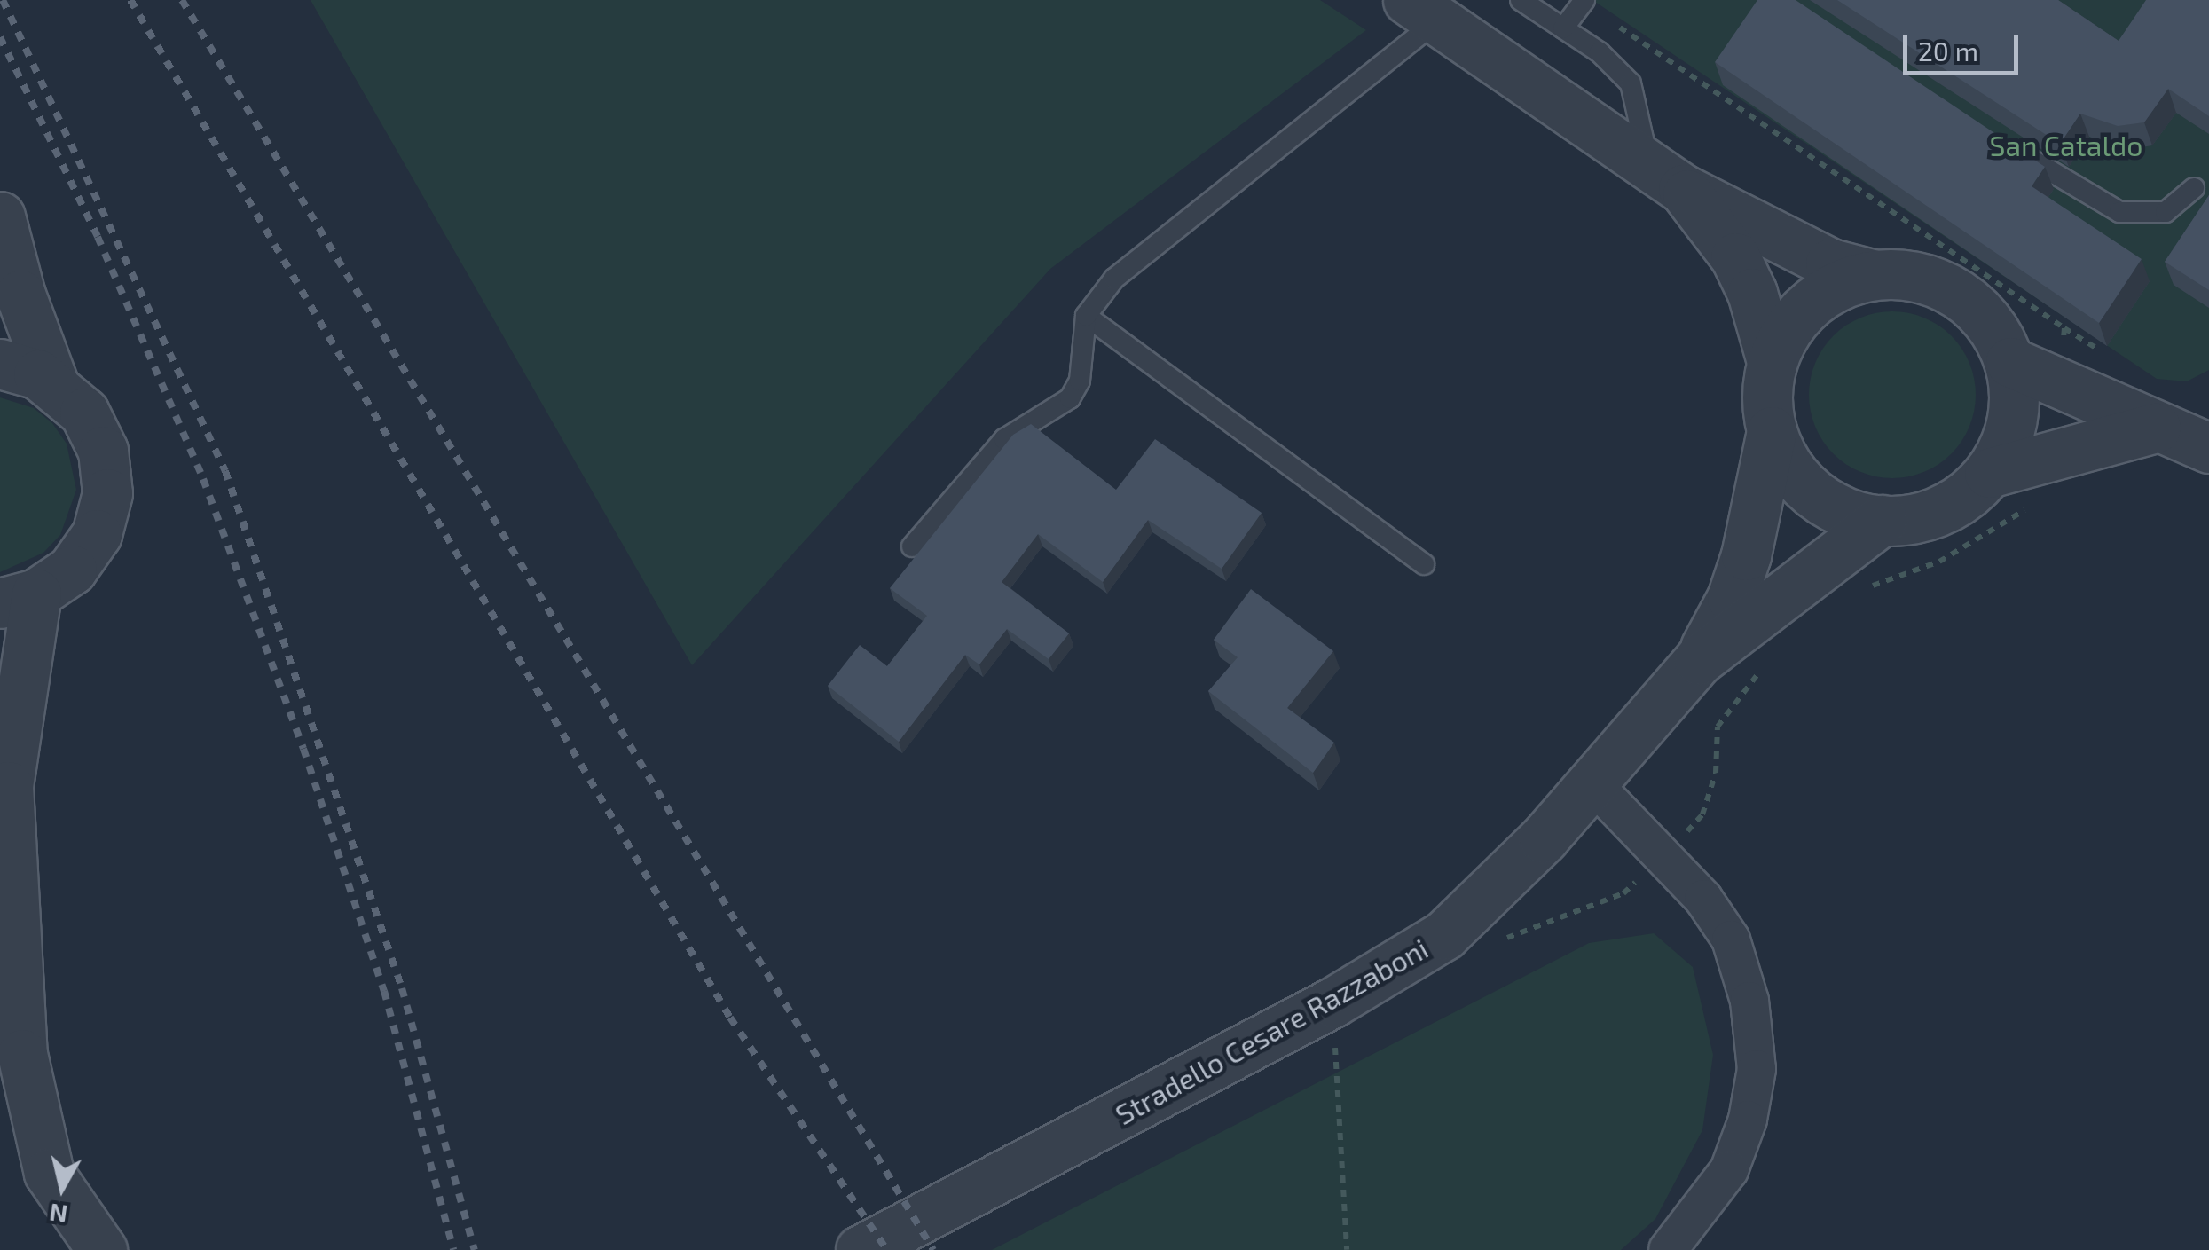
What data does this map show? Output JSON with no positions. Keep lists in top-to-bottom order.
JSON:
{
  "streets": {
    "street": ["Stradello Cesare Razzaboni"]
  },
  "parks": ["San Cataldo"],
  "scale_bar": "20 m",
  "north": "bottom"
}
